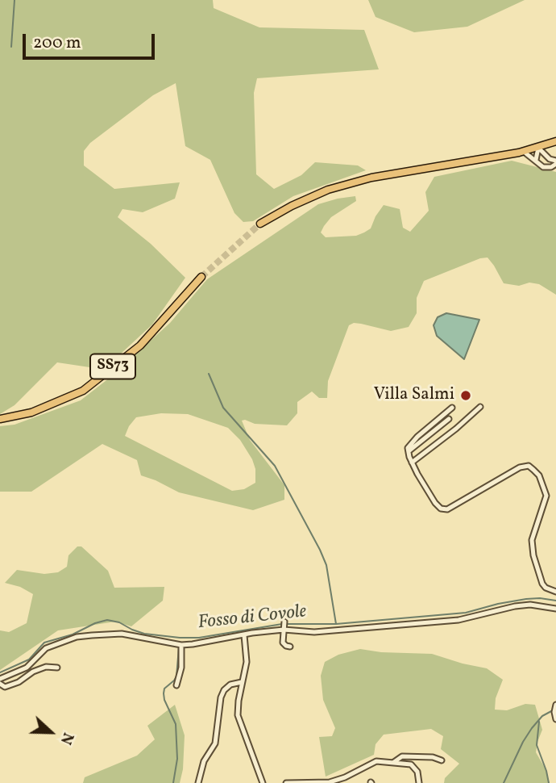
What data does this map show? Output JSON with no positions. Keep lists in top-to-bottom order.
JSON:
{
  "streets": {
    "main road": ["SS73"]
  },
  "water": ["Fosso di Covole"],
  "places": ["Villa Salmi"],
  "scale_bar": "200 m",
  "north": "right"
}
